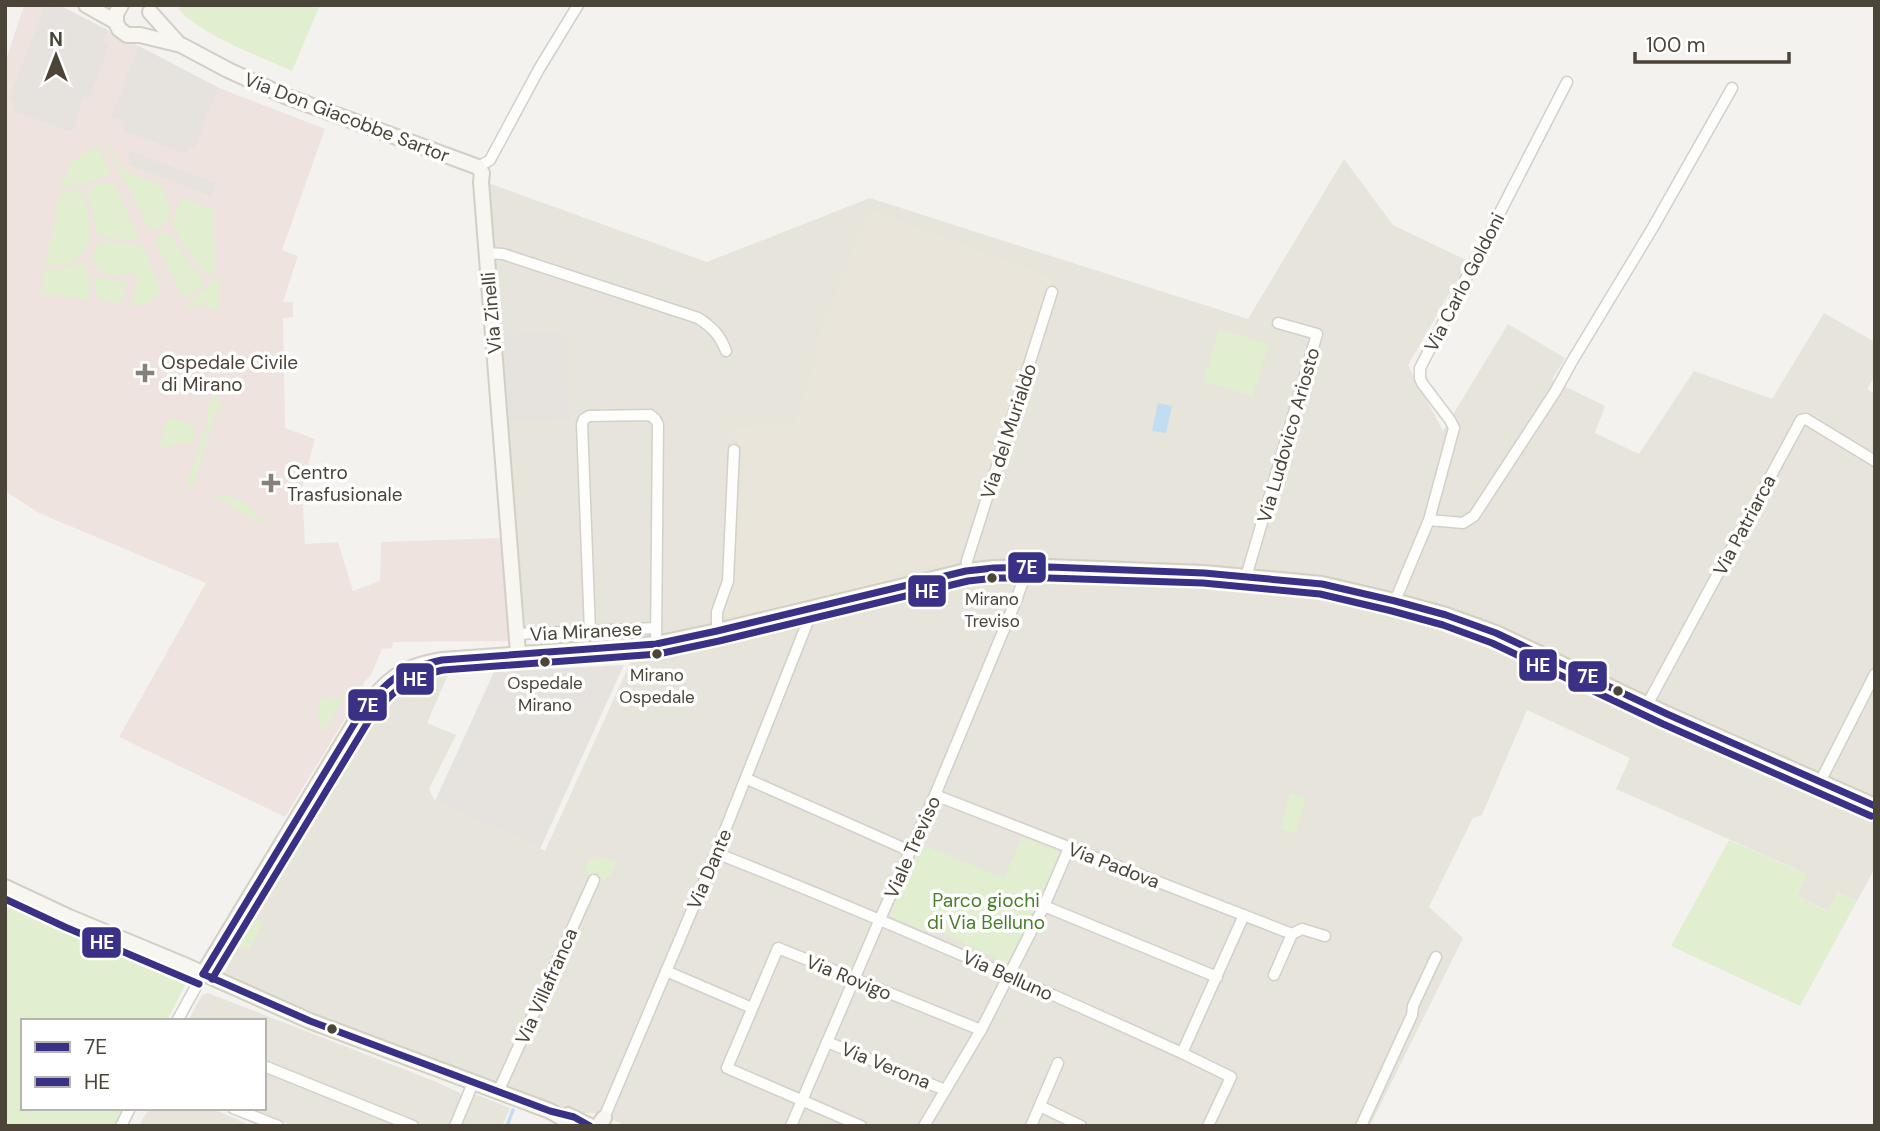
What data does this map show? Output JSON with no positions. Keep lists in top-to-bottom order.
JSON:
{
  "streets": {
    "main road": ["Via Don Giacobbe Sartor", "Via Zinelli", "Via Miranese"],
    "street": [
      "Via Carlo Goldoni",
      "Via del Murialdo",
      "Via Ludovico Ariosto",
      "Via Patriarca",
      "Viale Treviso",
      "Via Padova",
      "Via Dante",
      "Via Belluno",
      "Via Rovigo",
      "Via Villafranca",
      "Via Verona"
    ]
  },
  "crossings": [
    ["Via Don Giacobbe Sartor", "Via Zinelli"],
    ["Via Carlo Goldoni", "Via Miranese"],
    ["Via Zinelli", "Via Miranese"],
    ["Via del Murialdo", "Via Miranese"],
    ["Via Ludovico Ariosto", "Via Miranese"],
    ["Via Patriarca", "Via Miranese"],
    ["Via Miranese", "Viale Treviso"],
    ["Via Miranese", "Via Dante"],
    ["Viale Treviso", "Via Padova"],
    ["Viale Treviso", "Via Belluno"],
    ["Viale Treviso", "Via Rovigo"],
    ["Viale Treviso", "Via Verona"],
    ["Via Padova", "Via Verona"],
    ["Via Dante", "Via Belluno"],
    ["Via Belluno", "Via Verona"],
    ["Via Rovigo", "Via Verona"]
  ],
  "parks": ["Parco giochi di Via Belluno"],
  "places": {
    "health": ["Ospedale Civile di Mirano", "Centro Trasfusionale"],
    "other": ["Mirano Treviso", "Mirano Ospedale", "Ospedale Mirano"]
  },
  "lines": ["transit line 7E", "transit line HE"],
  "legend": ["7E", "HE"],
  "scale_bar": "100 m",
  "north": "top"
}
